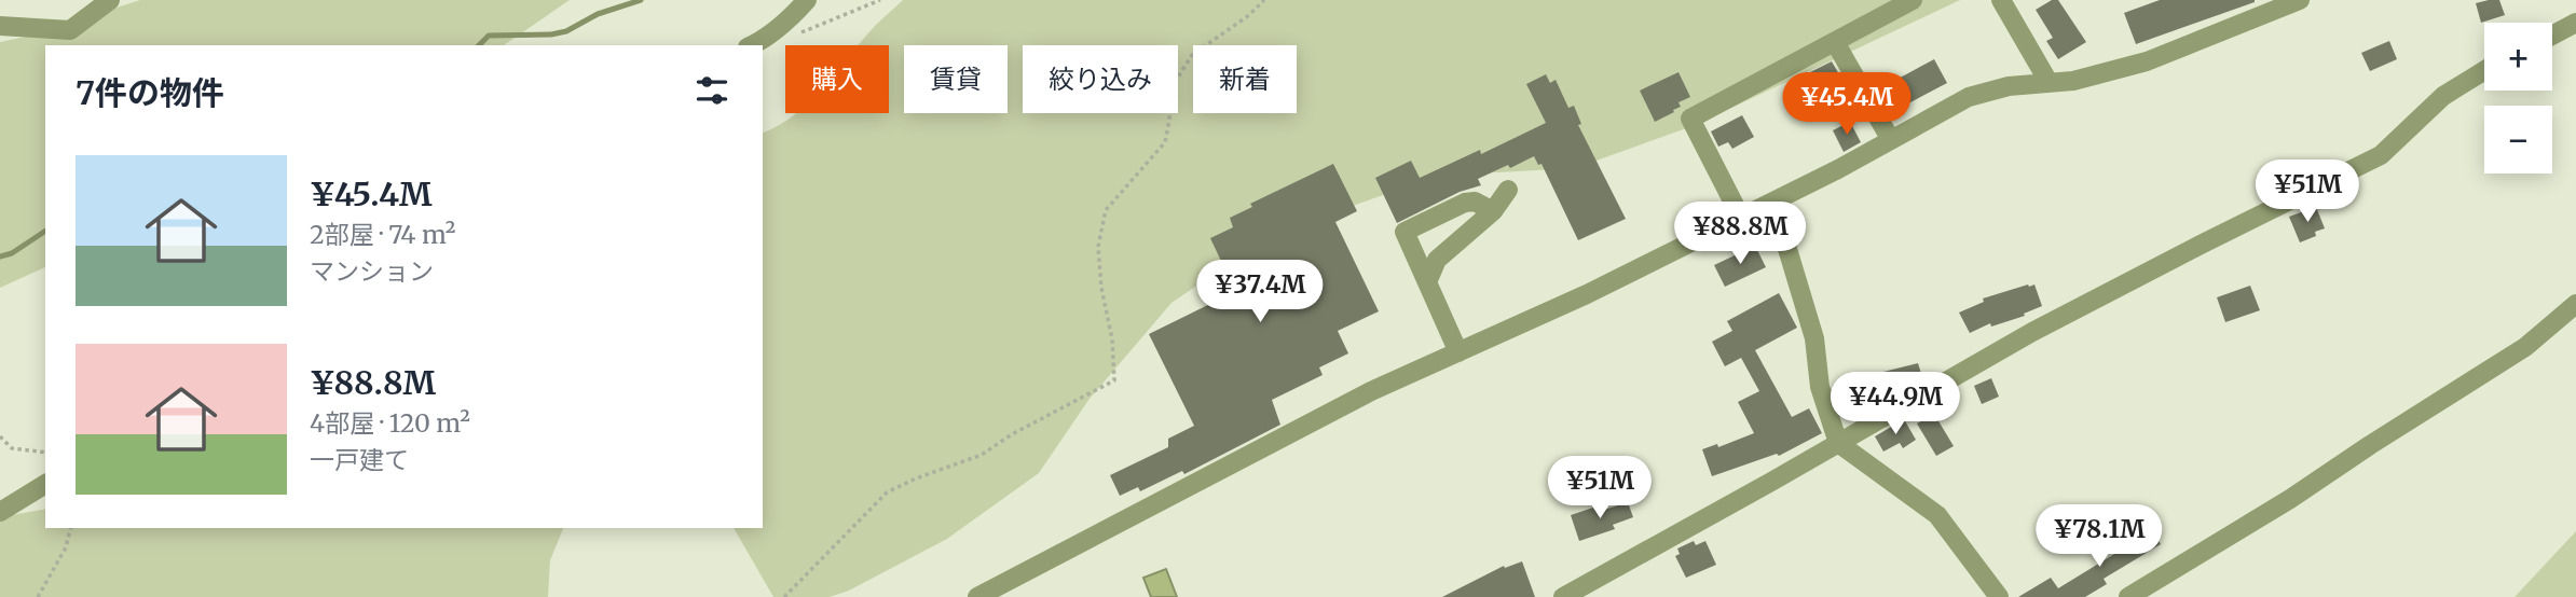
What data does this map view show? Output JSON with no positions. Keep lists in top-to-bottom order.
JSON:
{
  "page": {
    "map_buttons": ["+", "−"],
    "chip": [
      "購入",
      "賃貸",
      "絞り込み",
      "新着"
    ],
    "heading": "7件の物件",
    "price": [
      "¥45.4M",
      "¥51M",
      "¥88.8M",
      "¥37.4M",
      "¥44.9M",
      "¥51M",
      "¥78.1M"
    ],
    "list": [
      {
        "name": "¥45.4M",
        "note": "2部屋 · 74 m² · マンション"
      },
      {
        "name": "¥88.8M",
        "note": "4部屋 · 120 m² · 一戸建て"
      }
    ]
  }
}
